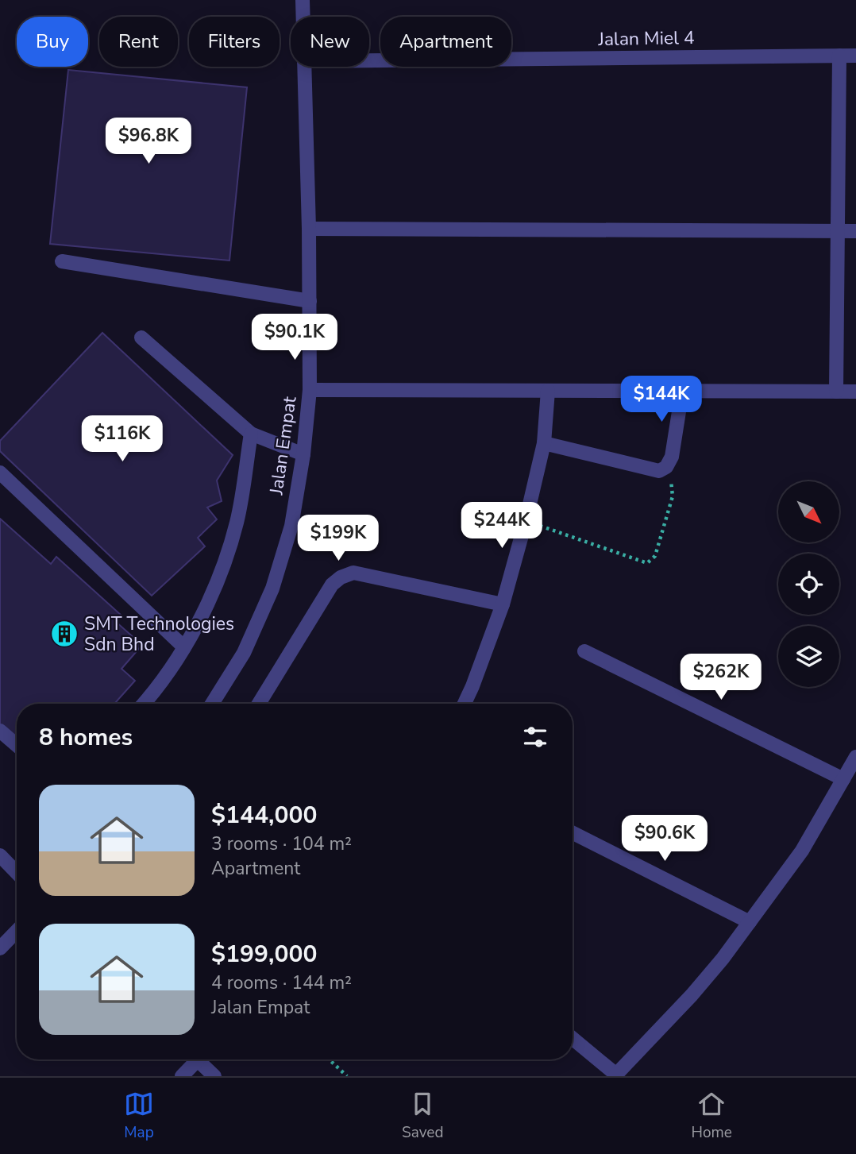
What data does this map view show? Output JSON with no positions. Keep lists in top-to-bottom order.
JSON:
{
  "streets": {
    "street": ["Jalan Miel 4", "Jalan Empat"]
  },
  "places": {
    "building": ["SMT Technologies Sdn Bhd"]
  },
  "north": "bottom right",
  "page": {
    "chip": [
      "Buy",
      "Rent",
      "Filters",
      "New",
      "Apartment"
    ],
    "price": [
      "$96.8K",
      "$90.1K",
      "$144K",
      "$116K",
      "$244K",
      "$199K",
      "$262K",
      "$90.6K"
    ],
    "heading": "8 homes",
    "list": [
      {
        "name": "$144,000",
        "note": "3 rooms · 104 m² · Apartment"
      },
      {
        "name": "$199,000",
        "note": "4 rooms · 144 m² · Jalan Empat"
      }
    ],
    "tabs": ["Map", "Saved", "Home"]
  }
}
